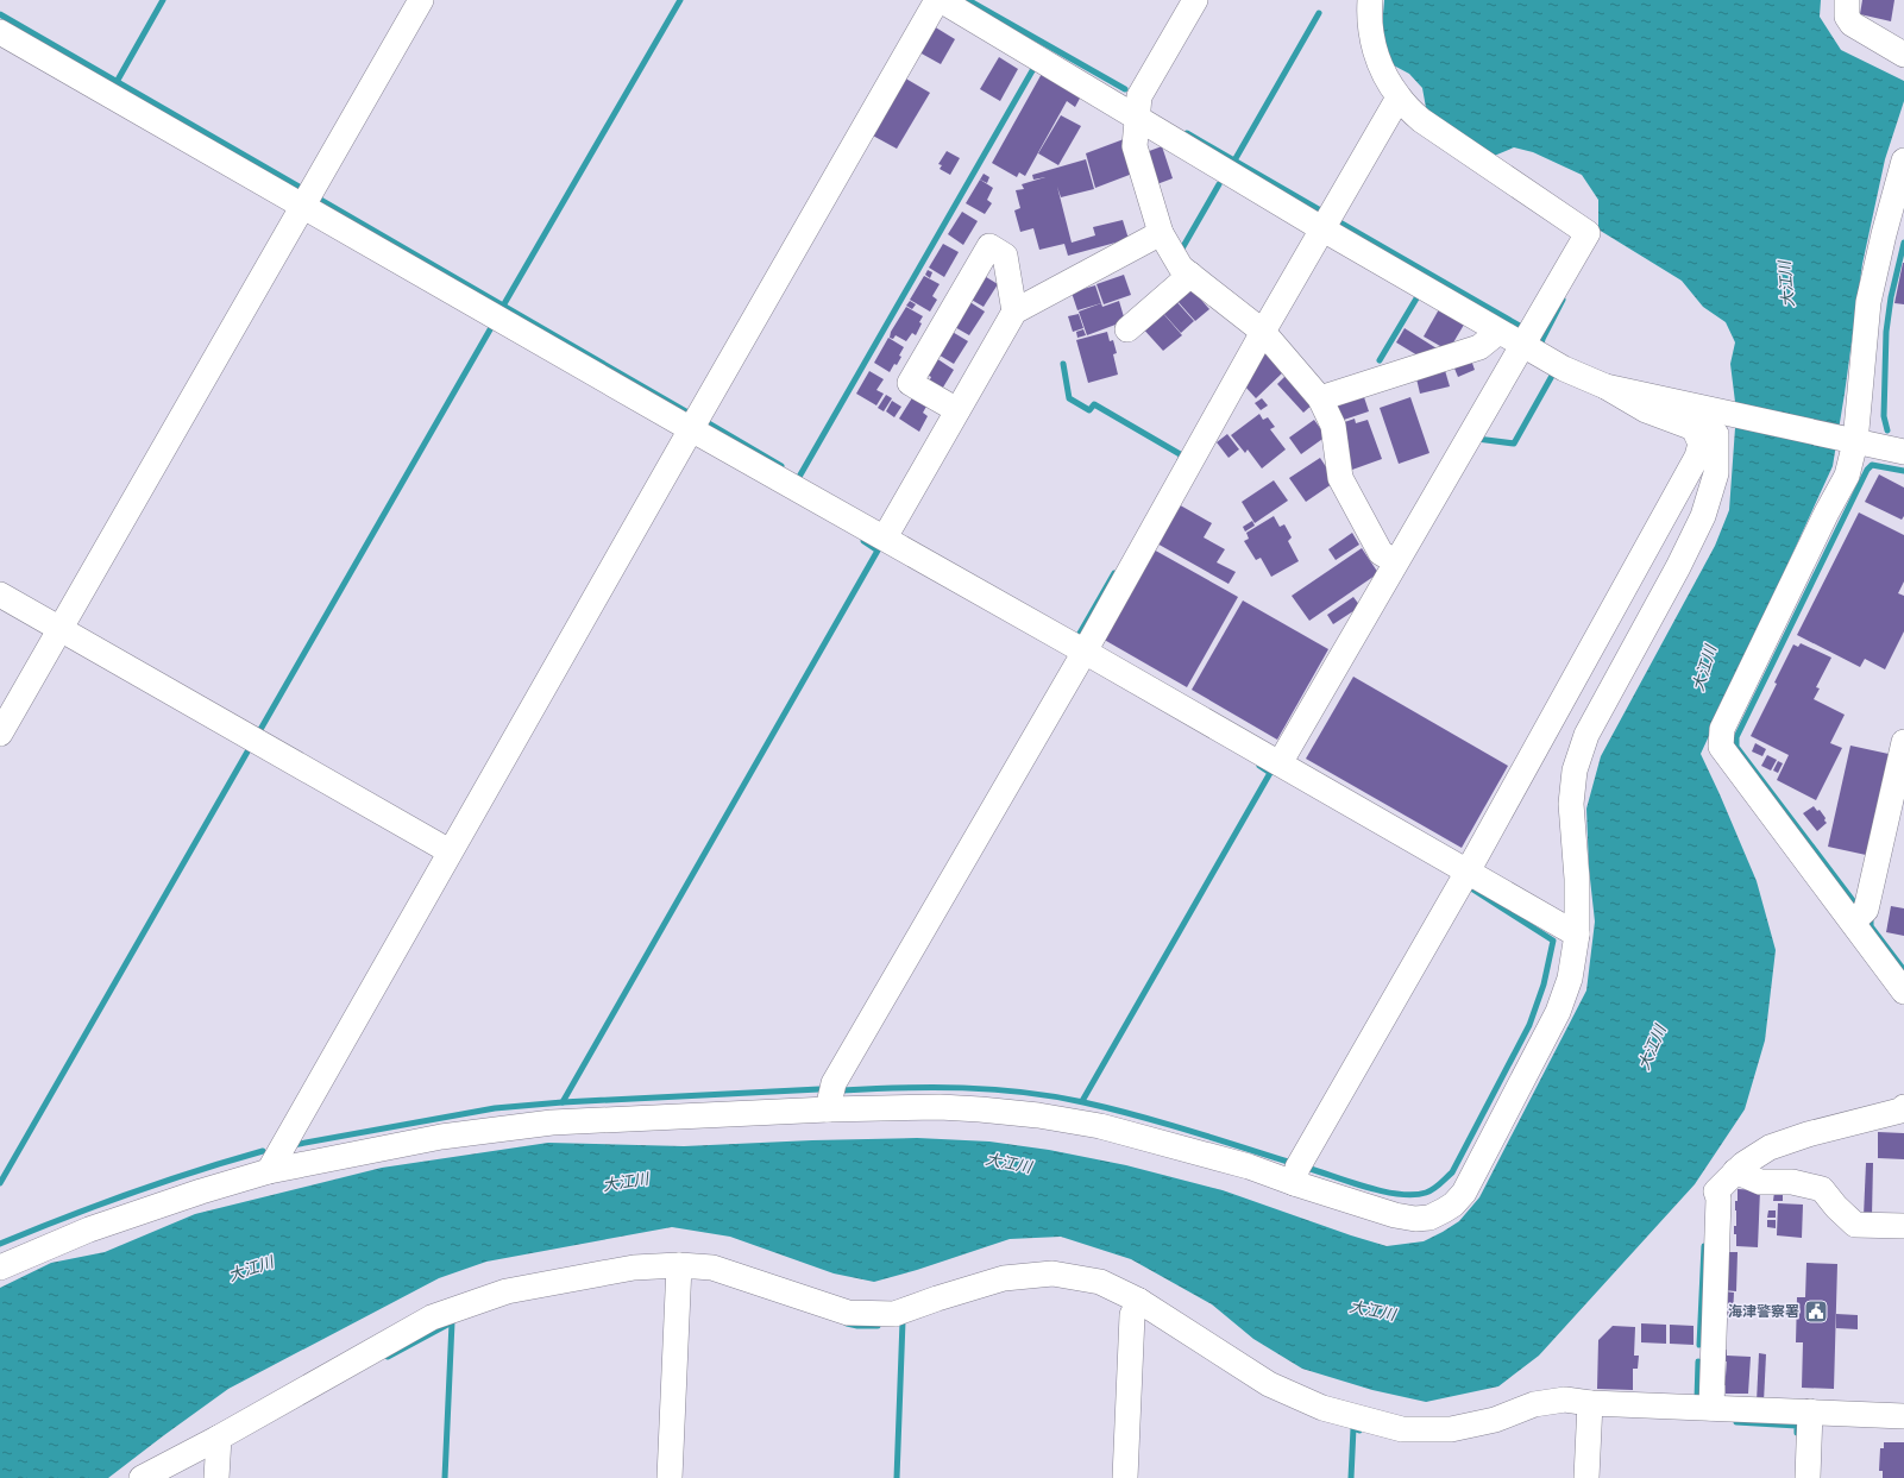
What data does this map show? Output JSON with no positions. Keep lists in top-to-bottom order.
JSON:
{
  "water": ["大江川"],
  "places": {
    "public building": ["海津警察署"]
  }
}
